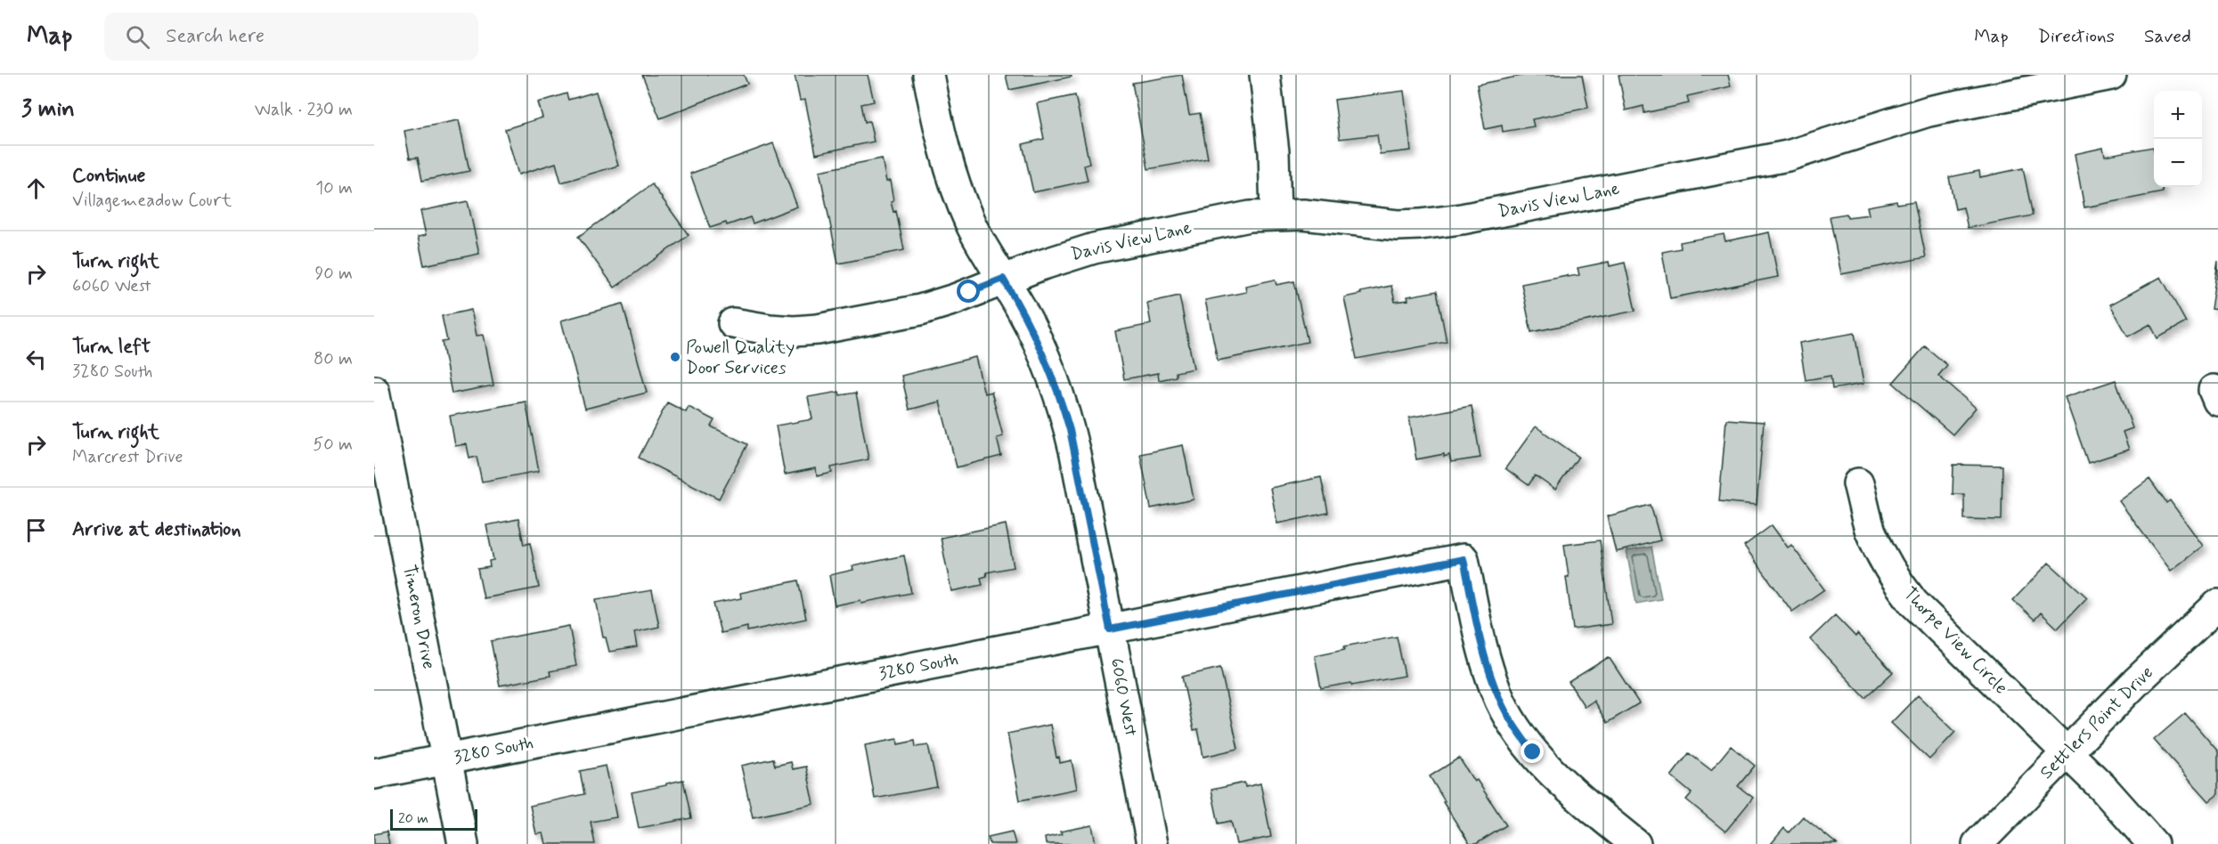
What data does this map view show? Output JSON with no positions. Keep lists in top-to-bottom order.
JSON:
{
  "streets": {
    "street": [
      "Davis View Lane",
      "Timeron Drive",
      "Thorpe View Circle",
      "3280 South",
      "6060 West",
      "Settlers Point Drive"
    ]
  },
  "crossings": [
    ["Davis View Lane", "6060 West"],
    ["Timeron Drive", "3280 South"],
    ["Thorpe View Circle", "Settlers Point Drive"],
    ["3280 South", "6060 West"]
  ],
  "places": ["Powell Quality Door Services"],
  "scale_bar": "20 m",
  "page": {
    "header": "Map",
    "search": "Search here",
    "nav": ["Map", "Directions", "Saved"],
    "heading": ["3 min", "Walk · 230 m"],
    "map_buttons": ["+", "−"],
    "list": [
      ["Continue", "Villagemeadow Court", "10 m"],
      ["Turn right", "6060 West", "90 m"],
      ["Turn left", "3280 South", "80 m"],
      ["Turn right", "Marcrest Drive", "50 m"],
      "Arrive at destination"
    ],
    "scale": "20 m"
  }
}
